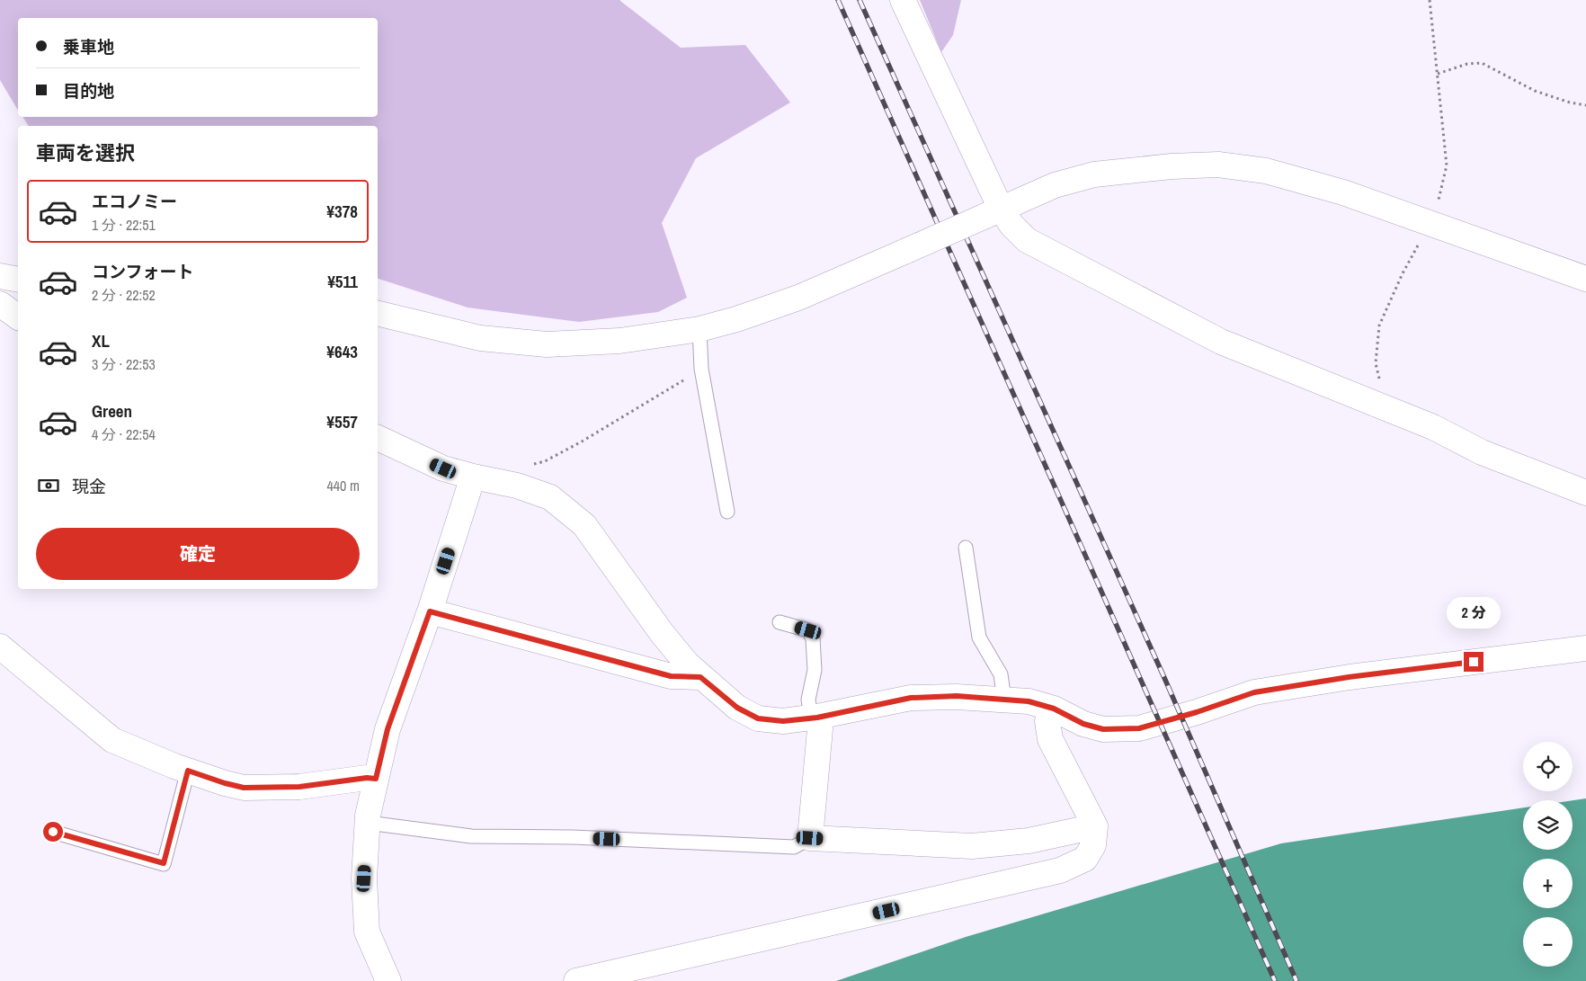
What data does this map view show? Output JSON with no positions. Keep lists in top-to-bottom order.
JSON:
{
  "page": {
    "banner": ["乗車地", "目的地"],
    "heading": "車両を選択",
    "list": [
      {
        "name": "エコノミー",
        "note": "1 分 · 22:51",
        "value": "¥378"
      },
      {
        "name": "コンフォート",
        "note": "2 分 · 22:52",
        "value": "¥511"
      },
      {
        "name": "XL",
        "note": "3 分 · 22:53",
        "value": "¥643"
      },
      {
        "name": "Green",
        "note": "4 分 · 22:54",
        "value": "¥557"
      }
    ],
    "pay": ["現金", "440 m"],
    "buttons": "確定",
    "bubble": "2 分",
    "map_buttons": ["+", "−"]
  }
}
